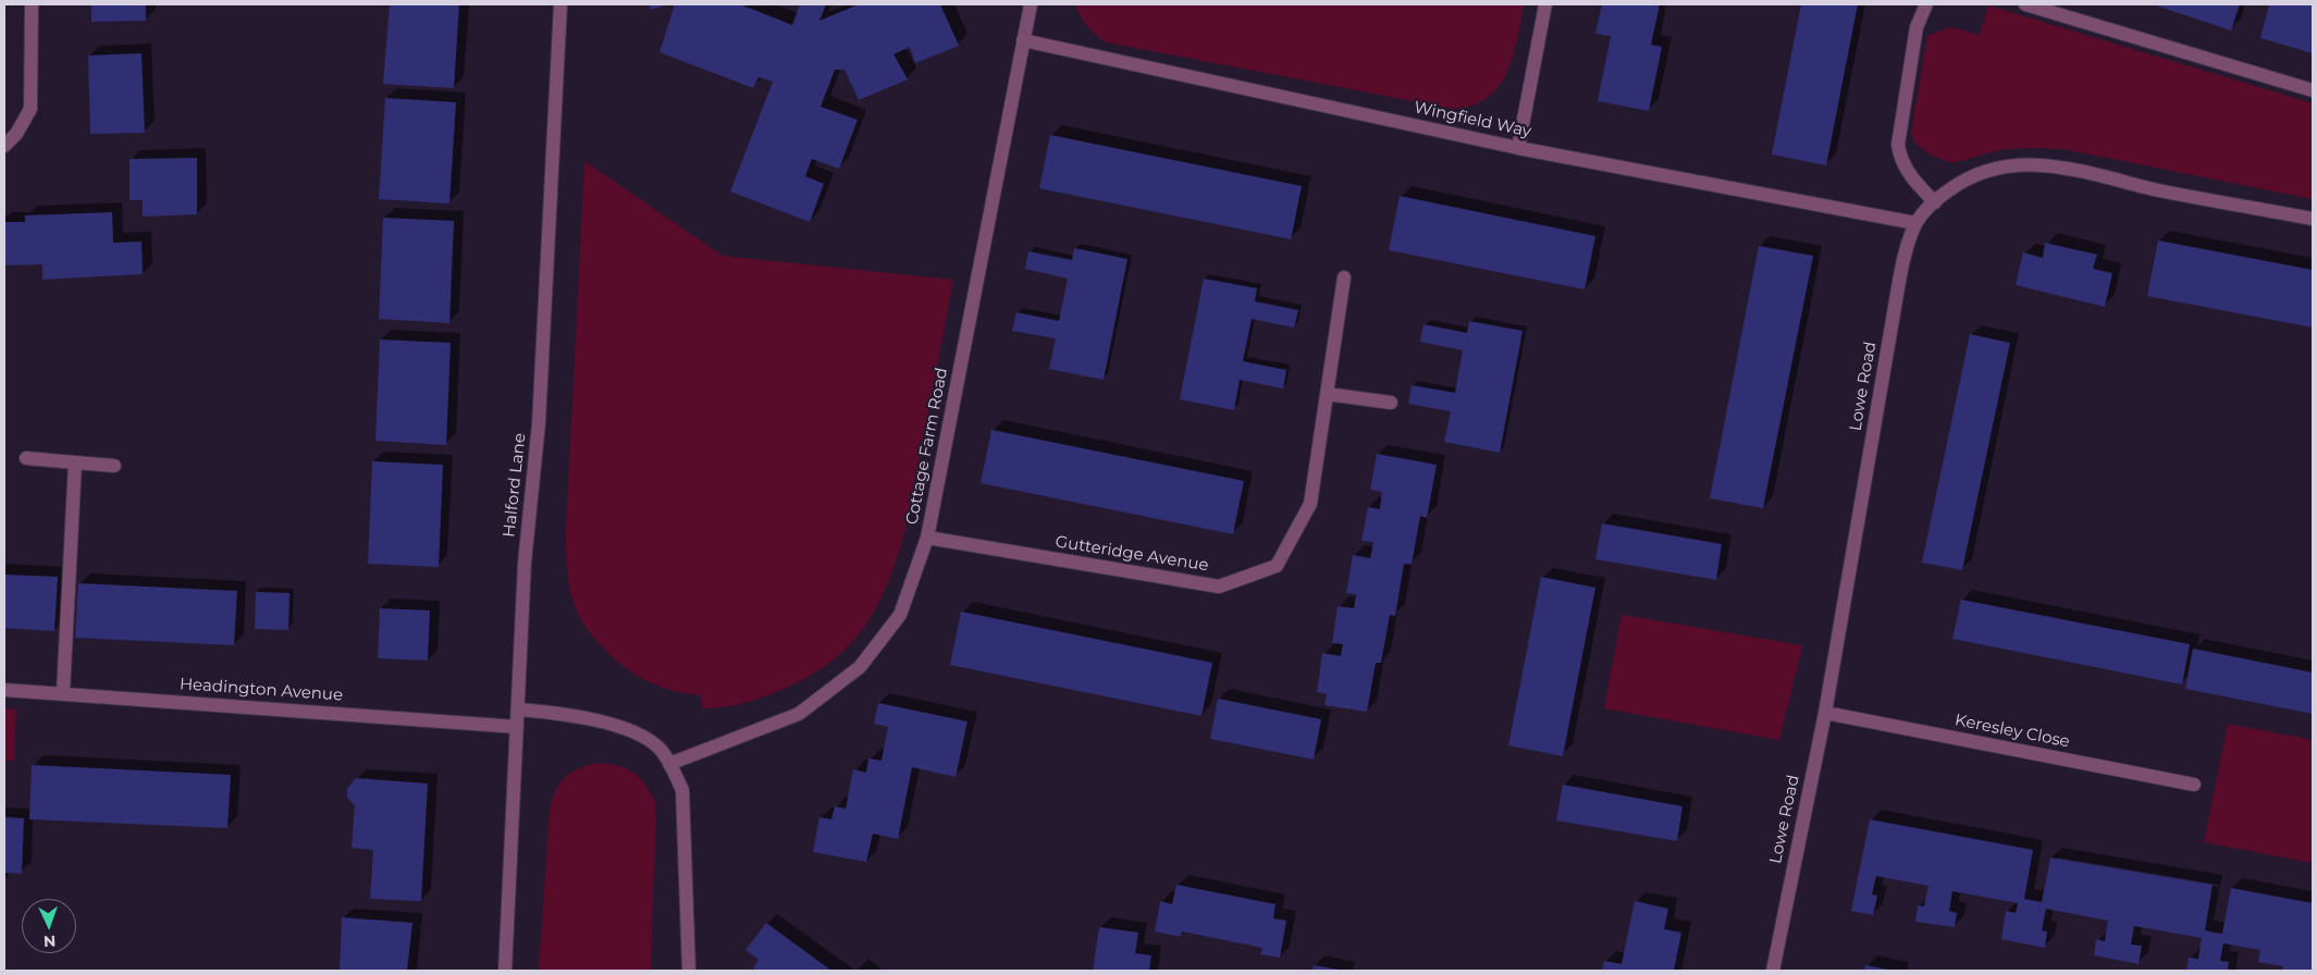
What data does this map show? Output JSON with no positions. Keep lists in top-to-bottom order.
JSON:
{
  "streets": {
    "street": [
      "Wingfield Way",
      "Lowe Road",
      "Cottage Farm Road",
      "Halford Lane",
      "Gutteridge Avenue",
      "Headington Avenue",
      "Keresley Close"
    ]
  },
  "crossings": [
    ["Wingfield Way", "Lowe Road"],
    ["Wingfield Way", "Cottage Farm Road"],
    ["Lowe Road", "Keresley Close"],
    ["Cottage Farm Road", "Gutteridge Avenue"],
    ["Halford Lane", "Headington Avenue"]
  ],
  "north": "bottom"
}
